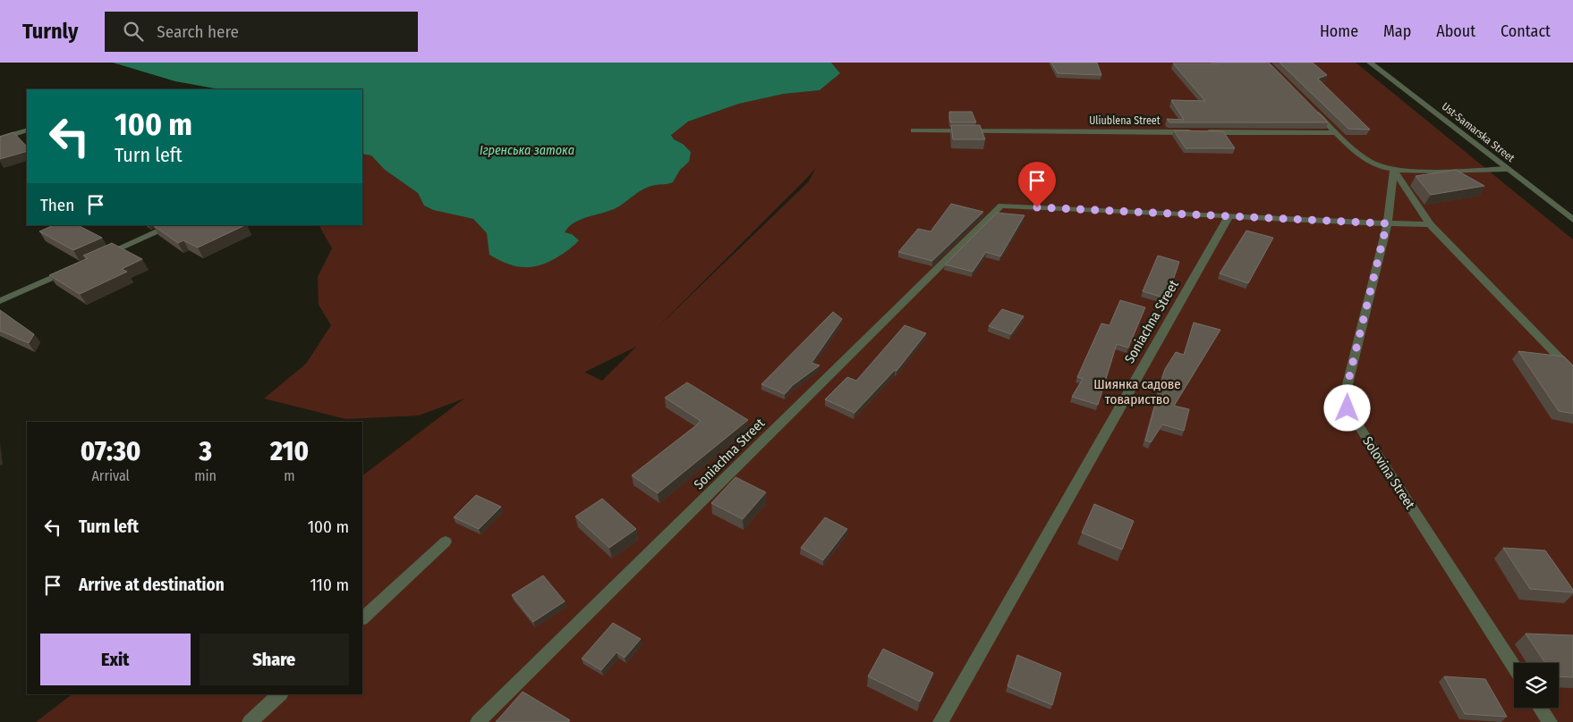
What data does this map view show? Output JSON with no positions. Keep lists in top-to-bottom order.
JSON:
{
  "streets": {
    "street": [
      "Uliublena Street",
      "Ust-Samarska Street",
      "Soniachna Street",
      "Solovina Street"
    ]
  },
  "water": ["Ігренська затока"],
  "parks": ["Шиянка садове товариство"],
  "page": {
    "header": "Turnly",
    "search": "Search here",
    "nav": [
      "Home",
      "Map",
      "About",
      "Contact"
    ],
    "turn": ["100 m", "Turn left"],
    "then": "Then",
    "eta": [
      "07:30",
      "Arrival",
      "3",
      "min",
      "210",
      "m"
    ],
    "list": [
      {
        "name": "Turn left",
        "value": "100 m"
      },
      {
        "name": "Arrive at destination",
        "value": "110 m"
      }
    ],
    "buttons": ["Exit", "Share"]
  }
}
